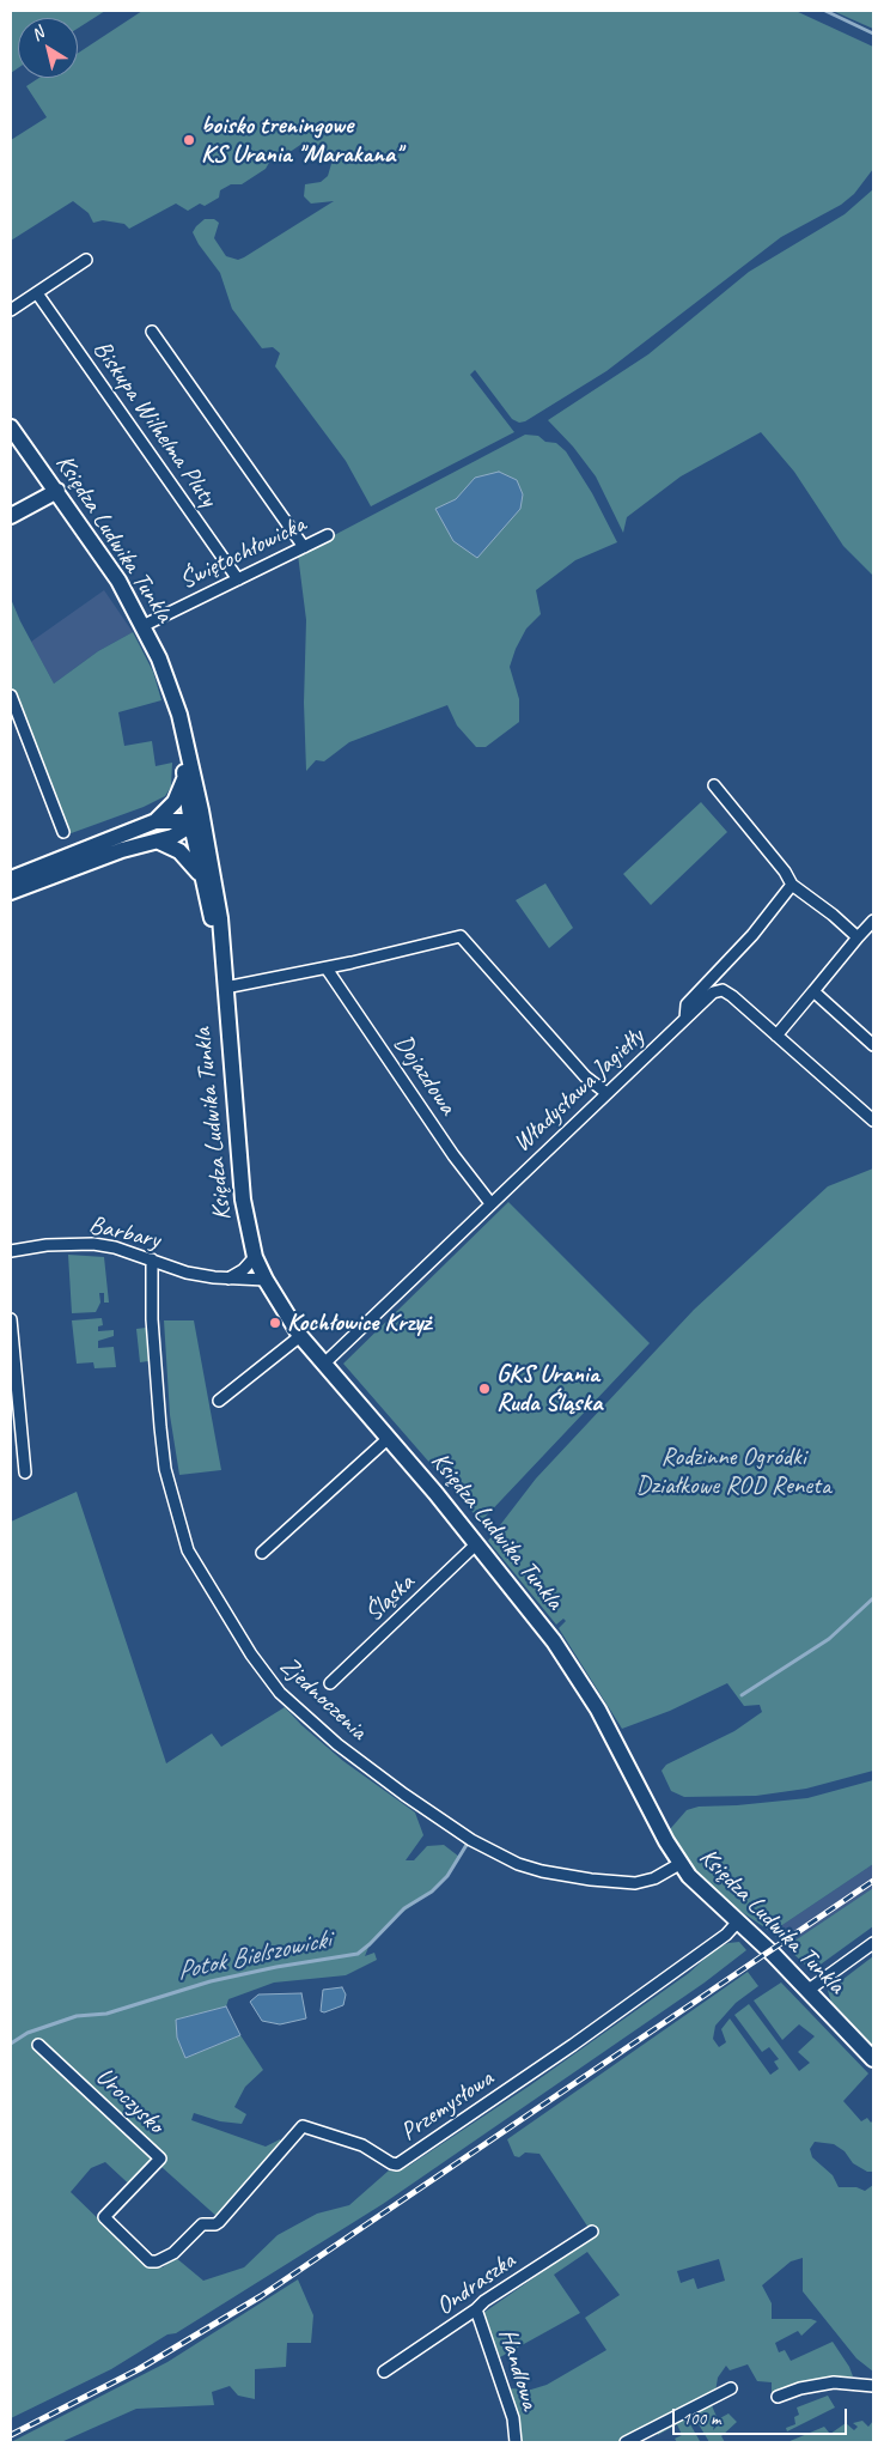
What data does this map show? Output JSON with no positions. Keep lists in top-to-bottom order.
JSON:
{
  "streets": {
    "street": [
      "Biskupa Wilhelma Pluty",
      "Księdza Ludwika Tunkla",
      "Świętochłowicka",
      "Dojazdowa",
      "Władysława Jagiełły",
      "Barbary",
      "Śląska",
      "Zjednoczenia",
      "Uroczysko",
      "Przemysłowa",
      "Ondraszka",
      "Handlowa"
    ]
  },
  "crossings": [
    ["Biskupa Wilhelma Pluty", "Świętochłowicka"],
    ["Księdza Ludwika Tunkla", "Świętochłowicka"],
    ["Księdza Ludwika Tunkla", "Władysława Jagiełły"],
    ["Księdza Ludwika Tunkla", "Barbary"],
    ["Księdza Ludwika Tunkla", "Śląska"],
    ["Księdza Ludwika Tunkla", "Zjednoczenia"],
    ["Księdza Ludwika Tunkla", "Przemysłowa"],
    ["Dojazdowa", "Władysława Jagiełły"],
    ["Barbary", "Zjednoczenia"],
    ["Uroczysko", "Przemysłowa"],
    ["Ondraszka", "Handlowa"]
  ],
  "water": ["Potok Bielszowicki"],
  "parks": ["Rodzinne Ogródki Działkowe ROD Reneta"],
  "places": ["boisko treningowe KS Urania \"Marakana\"", "Kochłowice Krzyż", "GKS Urania Ruda Śląska"],
  "scale_bar": "100 m",
  "north": "top left"
}
